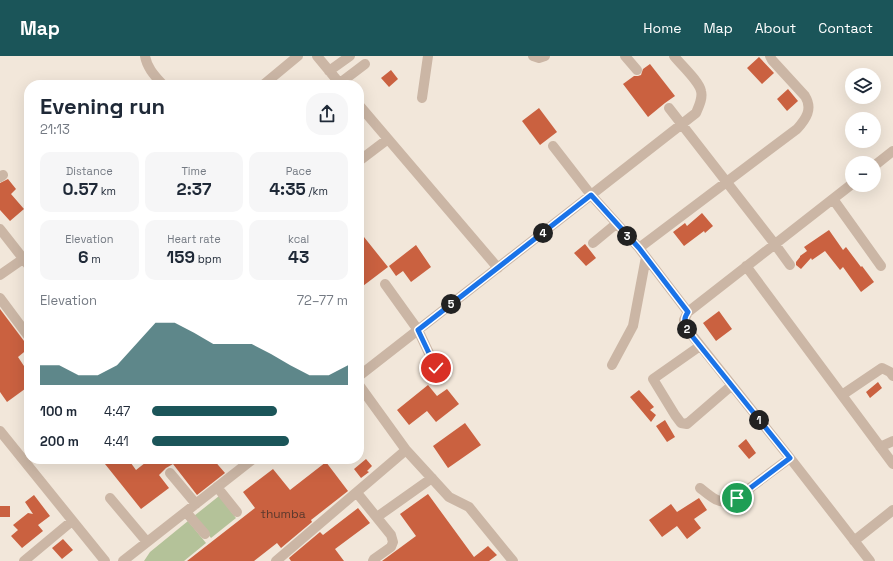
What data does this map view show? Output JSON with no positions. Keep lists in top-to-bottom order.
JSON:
{
  "house_numbers": ["thumba"],
  "page": {
    "header": "Map",
    "nav": [
      "Home",
      "Map",
      "About",
      "Contact"
    ],
    "map_buttons": ["+", "−"],
    "heading": ["Evening run", "21:13"],
    "stats": [
      ["Distance", "0.57 km"],
      ["Time", "2:37"],
      ["Pace", "4:35 /km"],
      ["Elevation", "6 m"],
      ["Heart rate", "159 bpm"],
      ["kcal", "43"]
    ],
    "pins": [
      "4",
      "3",
      "5",
      "2",
      "1"
    ],
    "chart": ["Elevation", "72–77 m"],
    "list": [
      {
        "name": "100 m",
        "note": "4:47"
      },
      {
        "name": "200 m",
        "note": "4:41"
      }
    ]
  }
}
